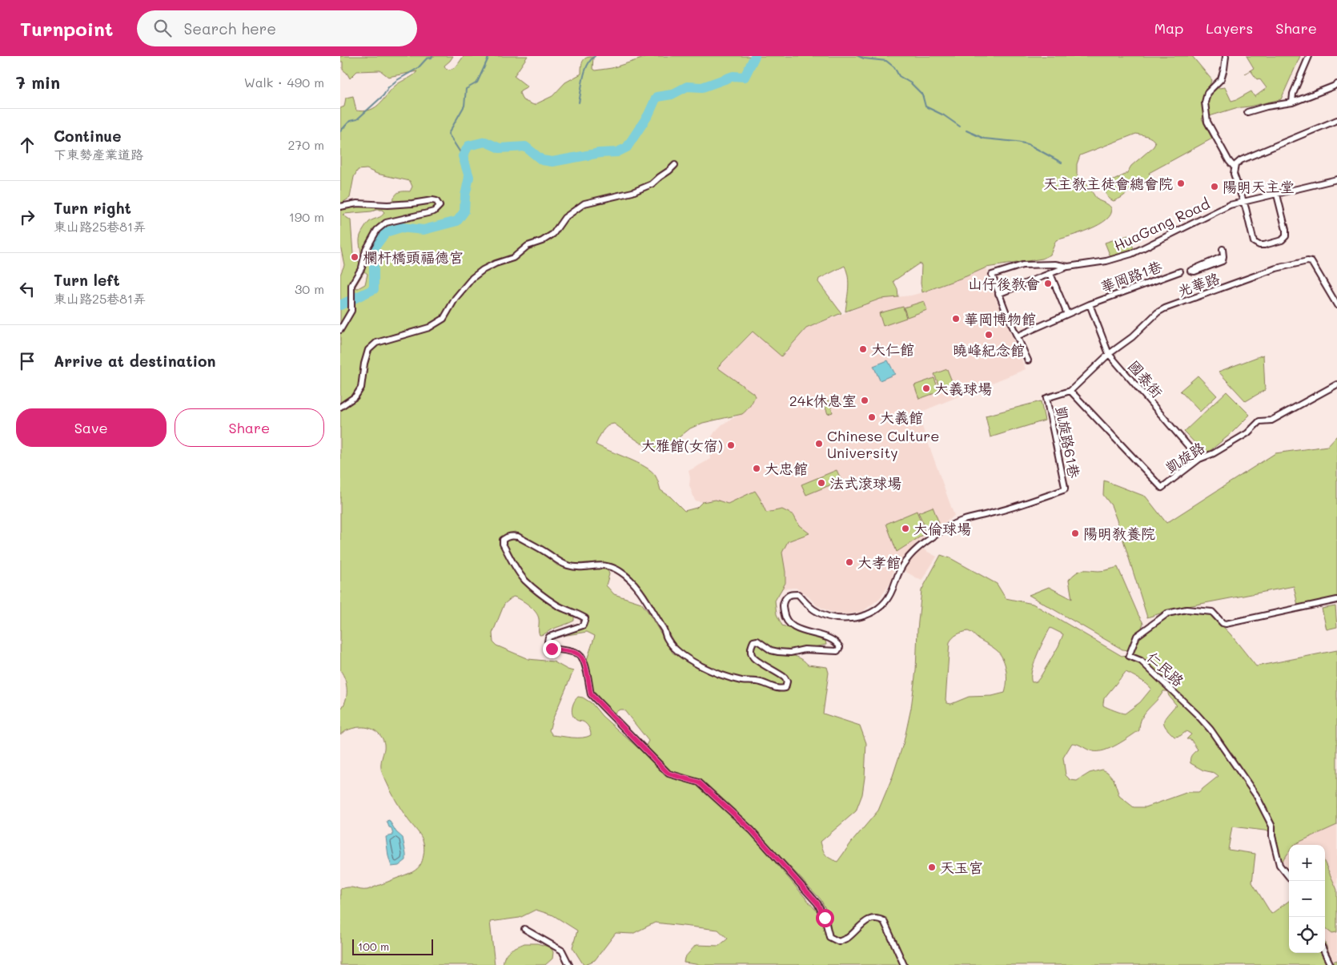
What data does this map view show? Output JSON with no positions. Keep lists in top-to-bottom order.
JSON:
{
  "streets": {
    "street": [
      "HuaGang Road",
      "華岡路1巷",
      "光華路",
      "國泰街",
      "凱旋路61巷",
      "凱旋路",
      "仁民路"
    ]
  },
  "crossings": [
    ["HuaGang Road", "華岡路1巷"],
    ["華岡路1巷", "國泰街"],
    ["光華路", "國泰街"],
    ["光華路", "凱旋路61巷"],
    ["光華路", "凱旋路"],
    ["國泰街", "凱旋路"],
    ["凱旋路61巷", "凱旋路"]
  ],
  "places": [
    "天主教主徒會總會院",
    "陽明天主堂",
    "欄杆橋頭福德宮",
    "山仔後教會",
    "華岡博物館",
    "曉峰紀念館",
    "大仁館",
    "大義球場",
    "24k休息室",
    "大義館",
    "Chinese Culture University",
    "大雅館(女宿)",
    "大忠館",
    "法式滾球場",
    "大倫球場",
    "陽明教養院",
    "大孝館",
    "天玉宮"
  ],
  "scale_bar": "100 m",
  "page": {
    "header": "Turnpoint",
    "search": "Search here",
    "nav": ["Map", "Layers", "Share"],
    "heading": ["7 min", "Walk · 490 m"],
    "list": [
      ["Continue", "下東勢產業道路", "270 m"],
      ["Turn right", "東山路25巷81弄", "190 m"],
      ["Turn left", "東山路25巷81弄", "30 m"],
      "Arrive at destination"
    ],
    "buttons": ["Save", "Share"],
    "map_buttons": ["+", "−"],
    "scale": "100 m"
  }
}
